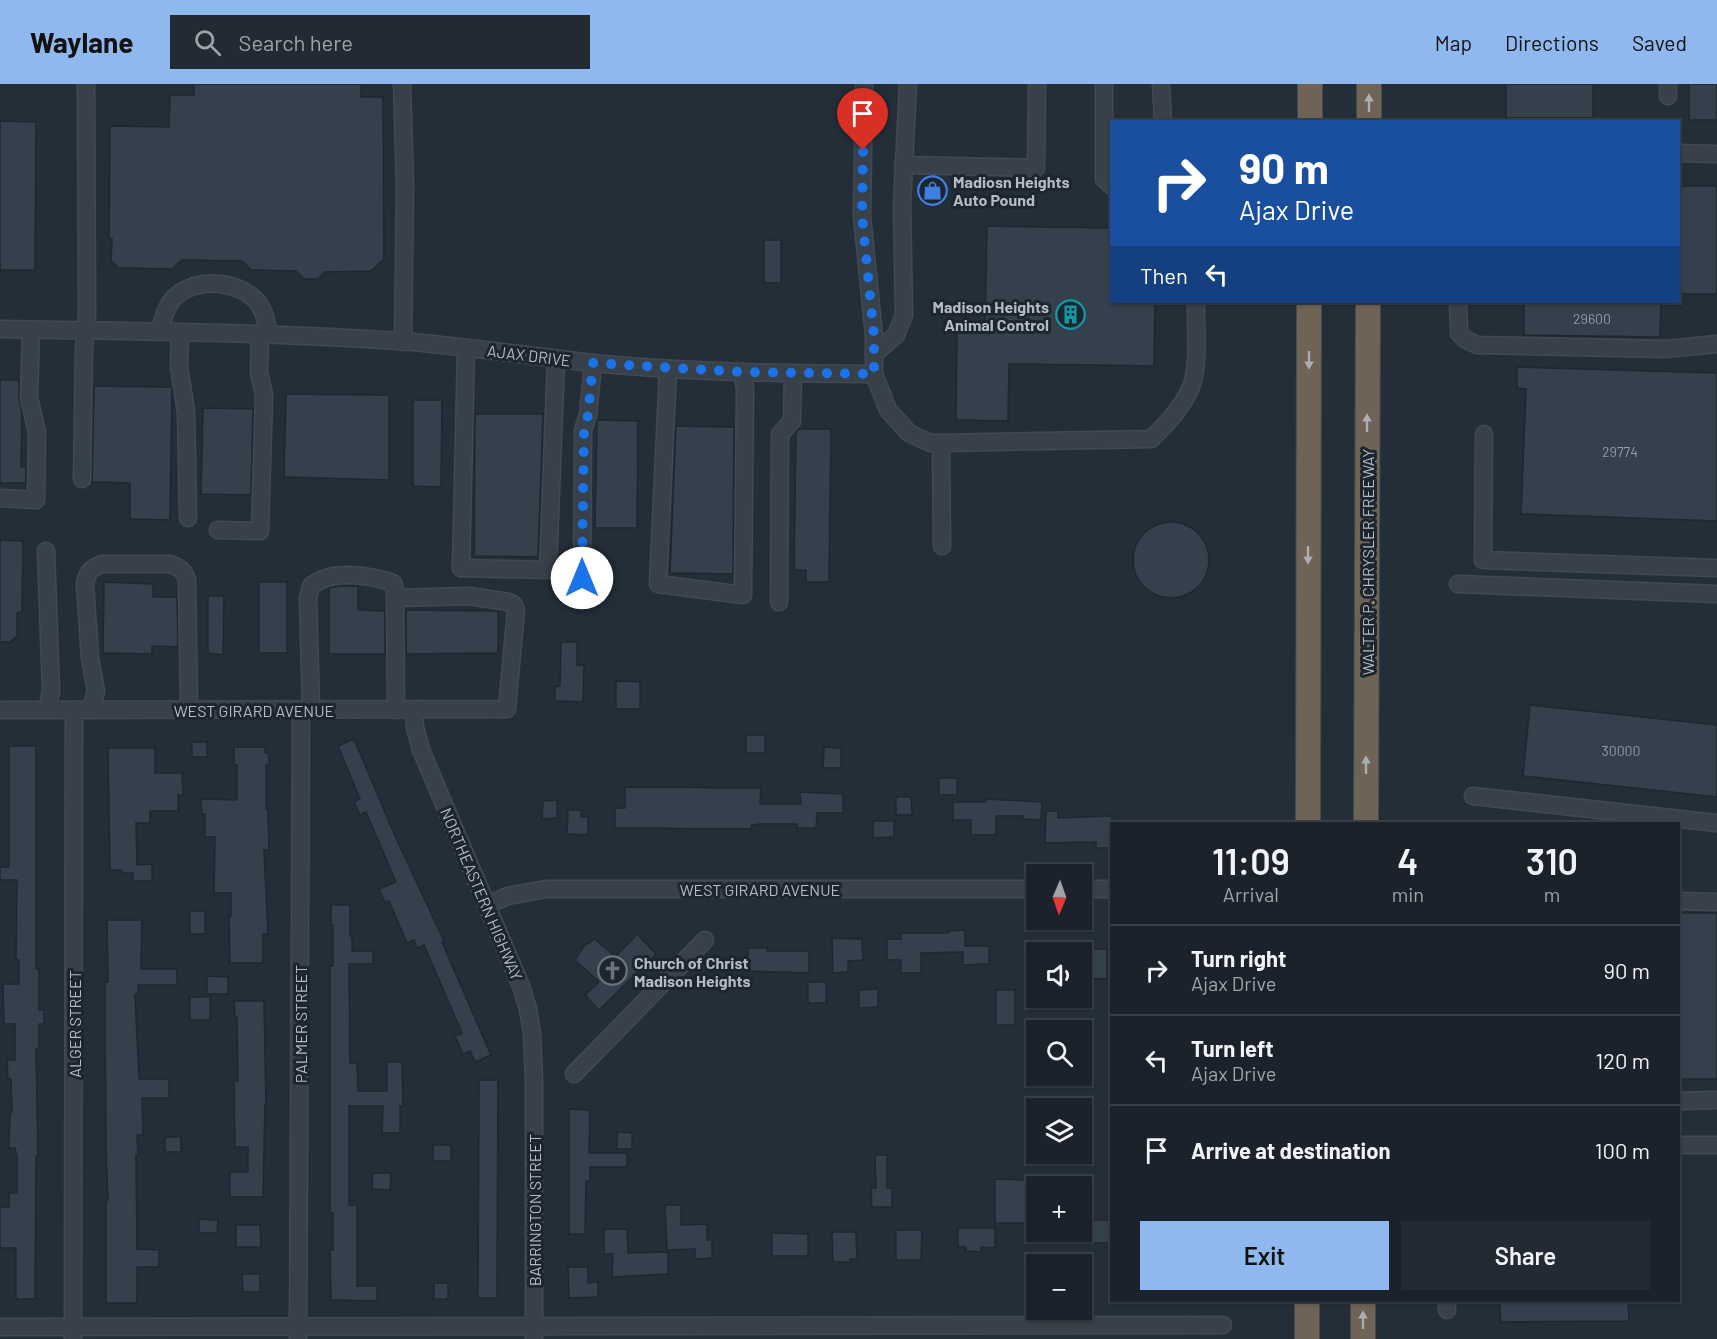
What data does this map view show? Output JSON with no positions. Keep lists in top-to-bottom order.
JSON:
{
  "streets": {
    "highway": ["WALTER P. CHRYSLER FREEWAY"],
    "street": [
      "AJAX DRIVE",
      "WEST GIRARD AVENUE",
      "NORTHEASTERN HIGHWAY",
      "ALGER STREET",
      "PALMER STREET",
      "BARRINGTON STREET"
    ]
  },
  "crossings": [
    ["WEST GIRARD AVENUE", "NORTHEASTERN HIGHWAY"],
    ["WEST GIRARD AVENUE", "ALGER STREET"],
    ["WEST GIRARD AVENUE", "PALMER STREET"],
    ["NORTHEASTERN HIGHWAY", "BARRINGTON STREET"]
  ],
  "places": {
    "shop": ["Madiosn Heights Auto Pound"],
    "building": ["Madison Heights Animal Control"],
    "church": ["Church of Christ Madison Heights"]
  },
  "house_numbers": ["29600", "29774", "30000"],
  "north": "bottom",
  "page": {
    "header": "Waylane",
    "search": "Search here",
    "nav": ["Map", "Directions", "Saved"],
    "turn": ["90 m", "Ajax Drive"],
    "then": "Then",
    "eta": [
      "11:09",
      "Arrival",
      "4",
      "min",
      "310",
      "m"
    ],
    "map_buttons": ["+", "−"],
    "list": [
      {
        "name": "Turn right",
        "note": "Ajax Drive",
        "value": "90 m"
      },
      {
        "name": "Turn left",
        "note": "Ajax Drive",
        "value": "120 m"
      },
      {
        "name": "Arrive at destination",
        "value": "100 m"
      }
    ],
    "buttons": ["Exit", "Share"]
  }
}
